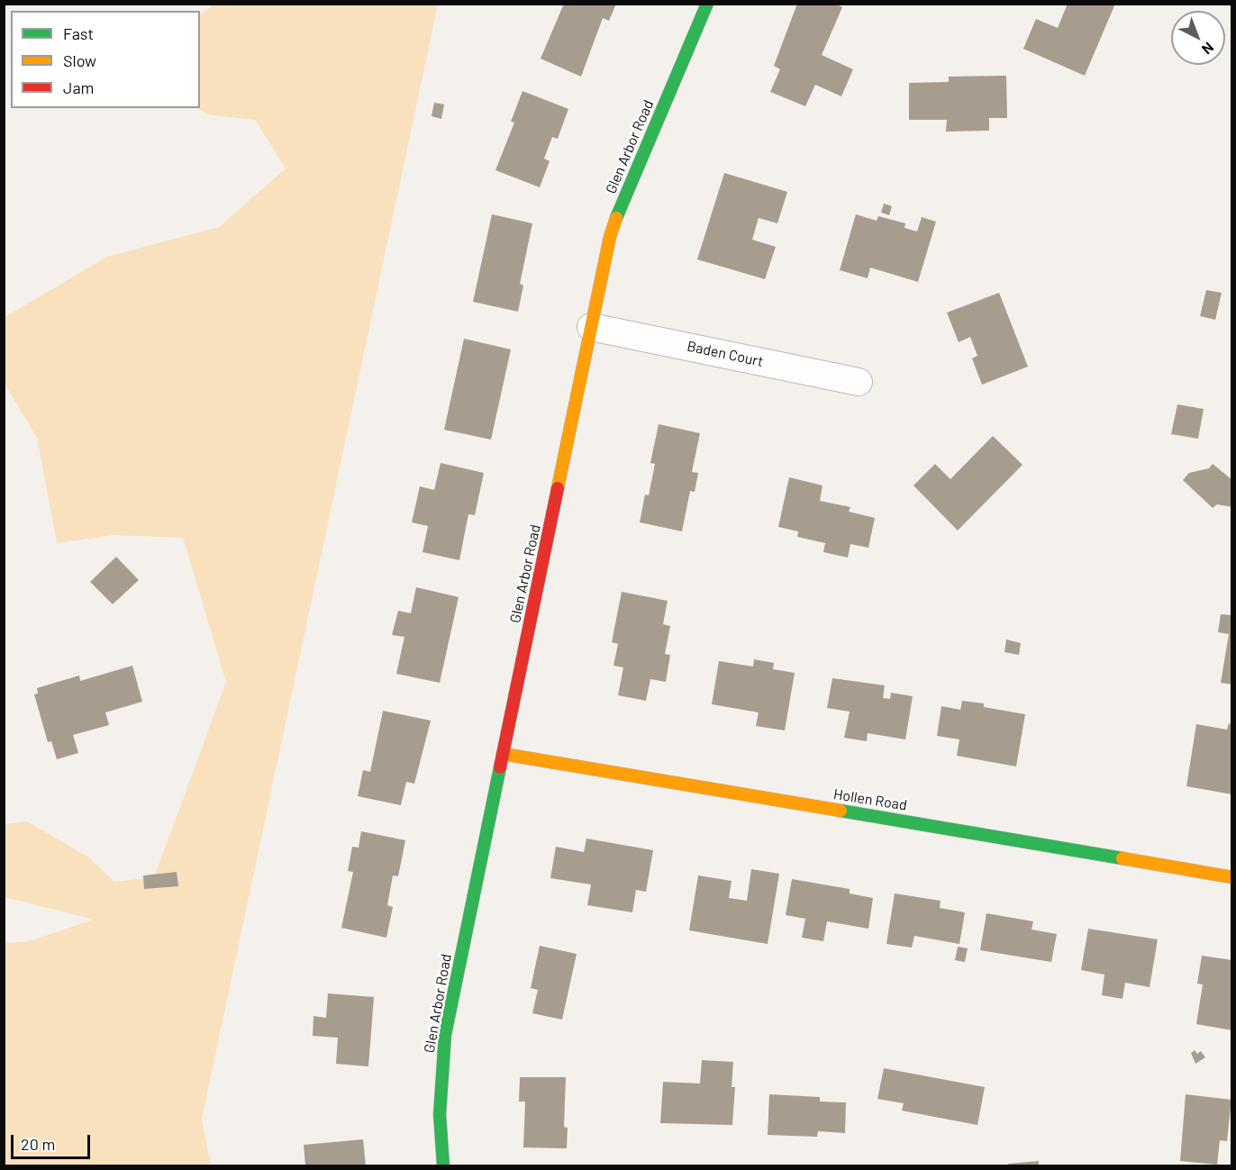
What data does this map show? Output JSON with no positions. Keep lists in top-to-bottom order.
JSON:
{
  "streets": {
    "street": ["Glen Arbor Road", "Baden Court", "Hollen Road"]
  },
  "crossings": [
    ["Glen Arbor Road", "Baden Court"],
    ["Glen Arbor Road", "Hollen Road"]
  ],
  "legend": ["Fast", "Slow", "Jam"],
  "scale_bar": "20 m",
  "north": "bottom right"
}
